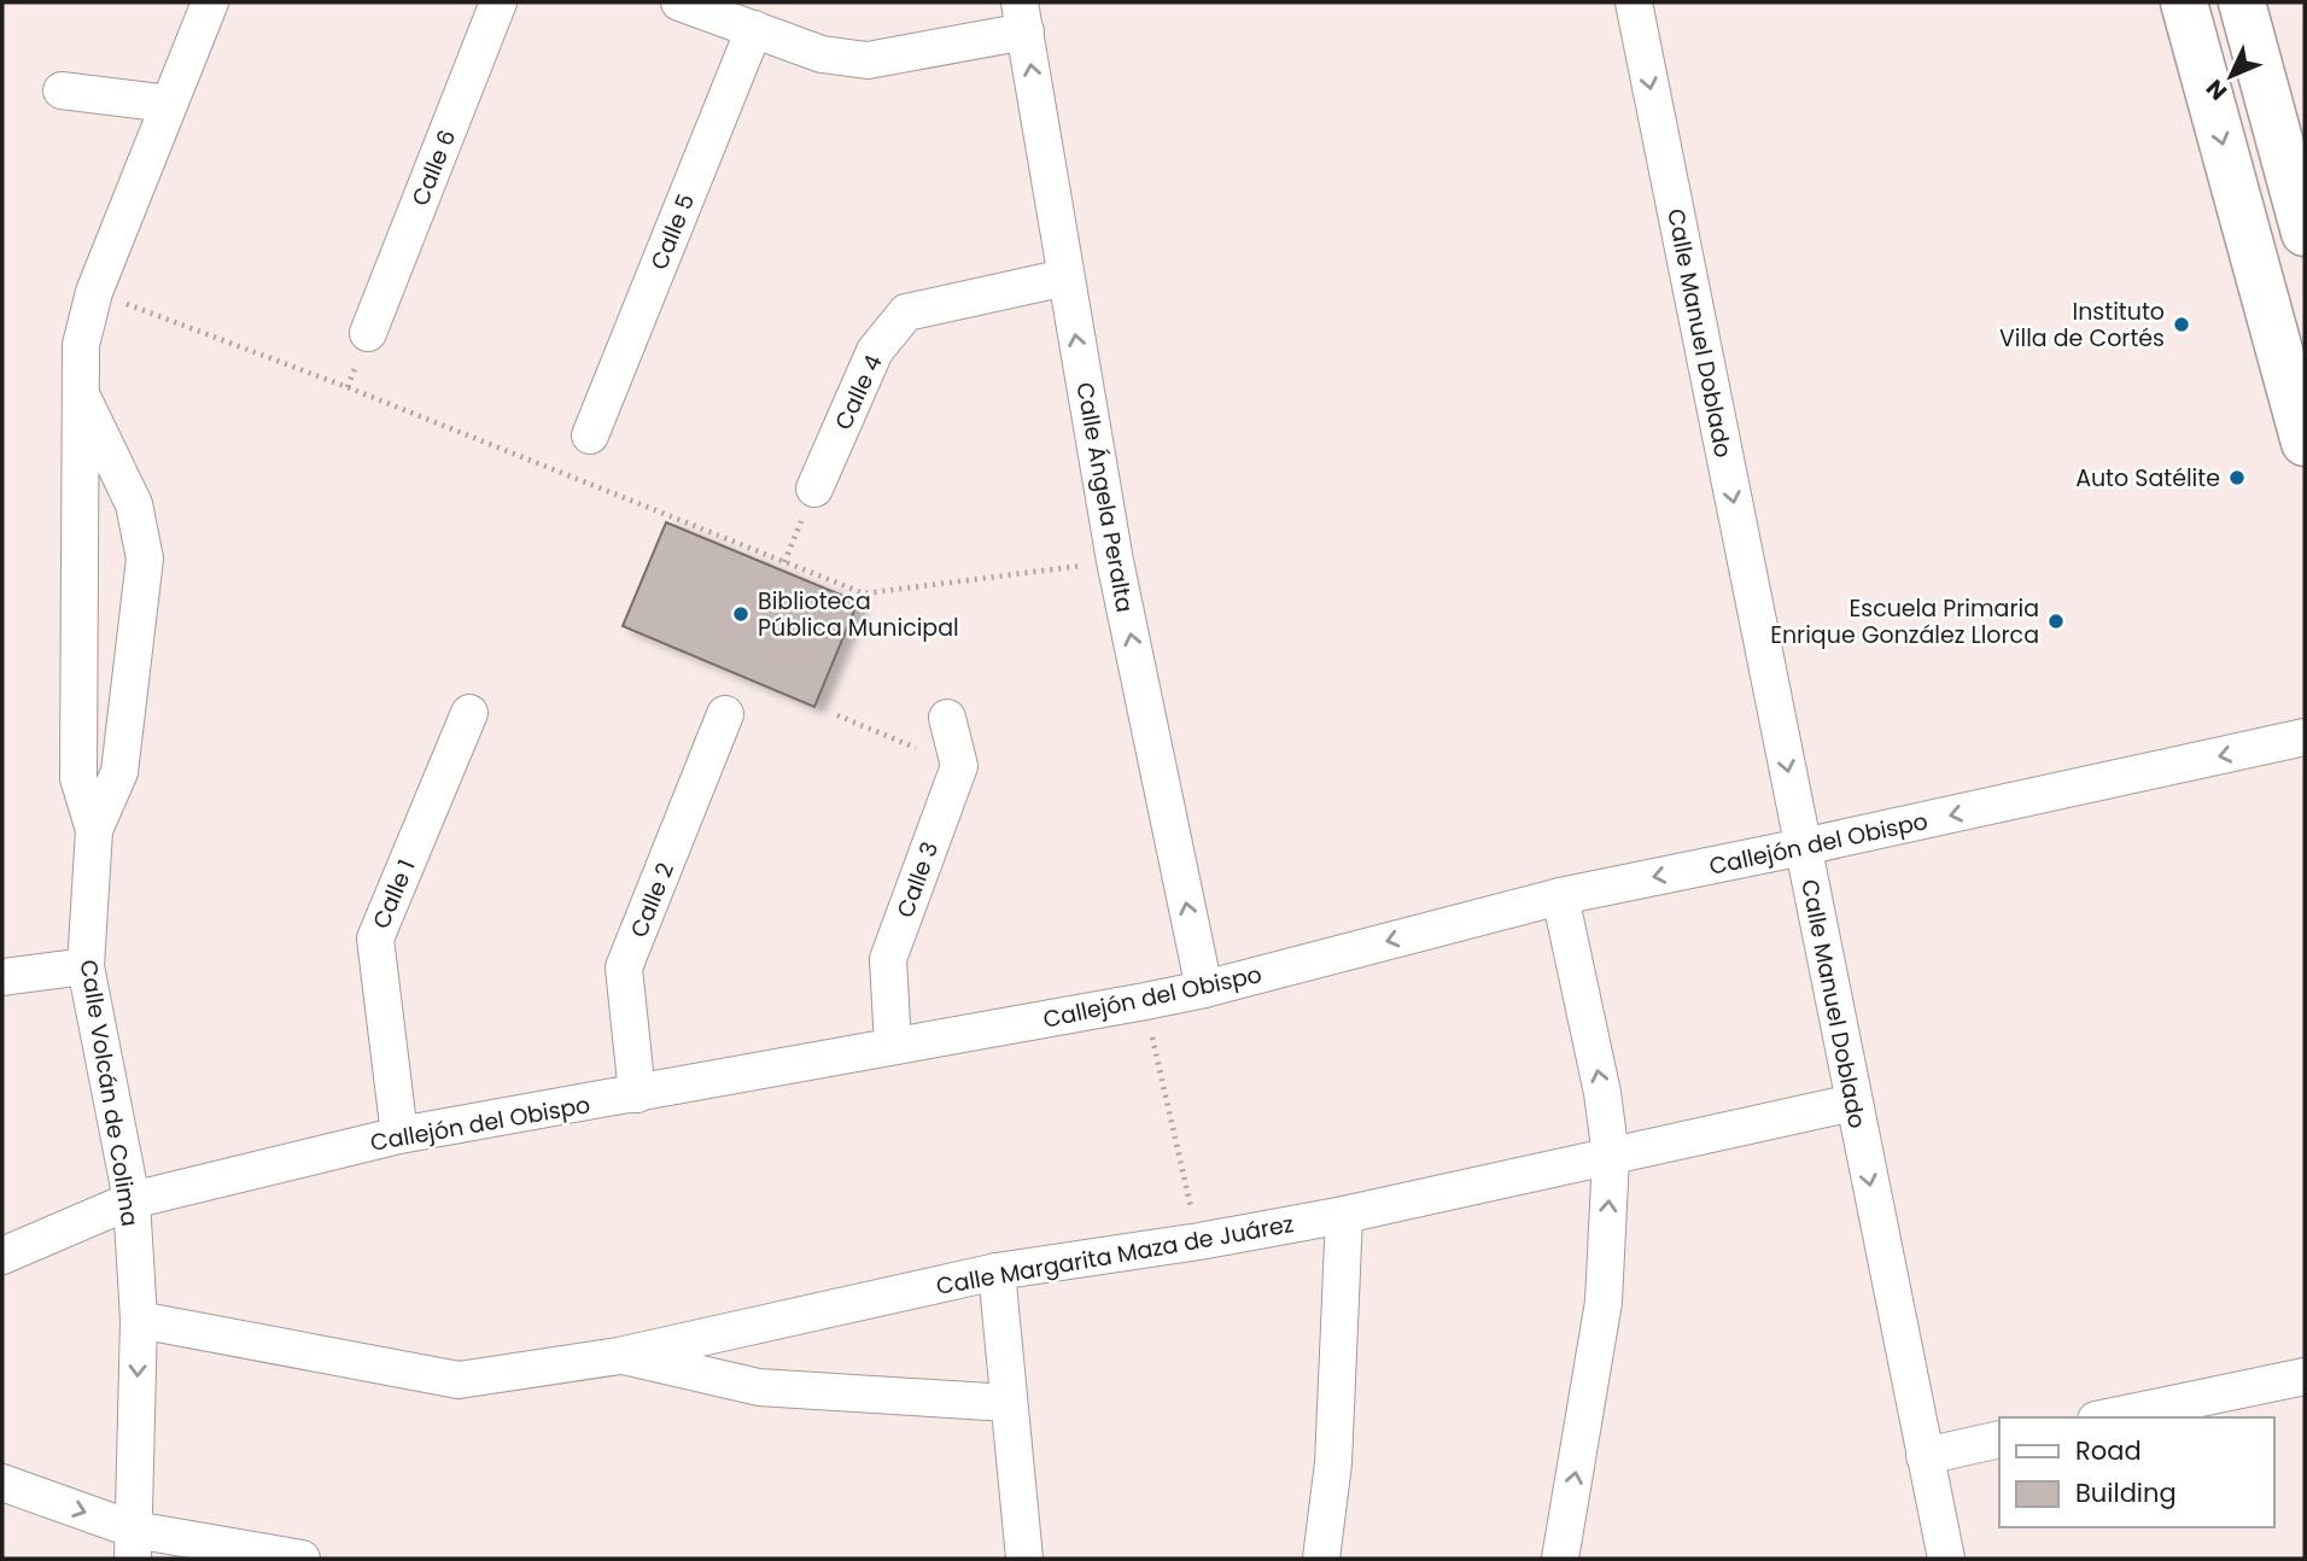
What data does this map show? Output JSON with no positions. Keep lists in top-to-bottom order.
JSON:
{
  "streets": {
    "street": [
      "Calle 6",
      "Calle 5",
      "Calle Manuel Doblado",
      "Calle 4",
      "Calle Ángela Peralta",
      "Callejón del Obispo",
      "Calle 3",
      "Calle 1",
      "Calle 2",
      "Calle Volcán de Colima",
      "Calle Margarita Maza de Juárez"
    ]
  },
  "crossings": [
    ["Calle Manuel Doblado", "Callejón del Obispo"],
    ["Calle Manuel Doblado", "Calle Margarita Maza de Juárez"],
    ["Calle 4", "Calle Ángela Peralta"],
    ["Calle Ángela Peralta", "Callejón del Obispo"],
    ["Callejón del Obispo", "Calle 3"],
    ["Callejón del Obispo", "Calle 1"],
    ["Callejón del Obispo", "Calle 2"],
    ["Callejón del Obispo", "Calle Volcán de Colima"],
    ["Calle Volcán de Colima", "Calle Margarita Maza de Juárez"]
  ],
  "one_way": ["Calle Manuel Doblado", "Calle Ángela Peralta", "Callejón del Obispo"],
  "places": [
    "Instituto Villa de Cortés",
    "Auto Satélite",
    "Biblioteca Pública Municipal",
    "Escuela Primaria Enrique González Llorca"
  ],
  "legend": ["Road", "Building"],
  "north": "bottom left"
}
